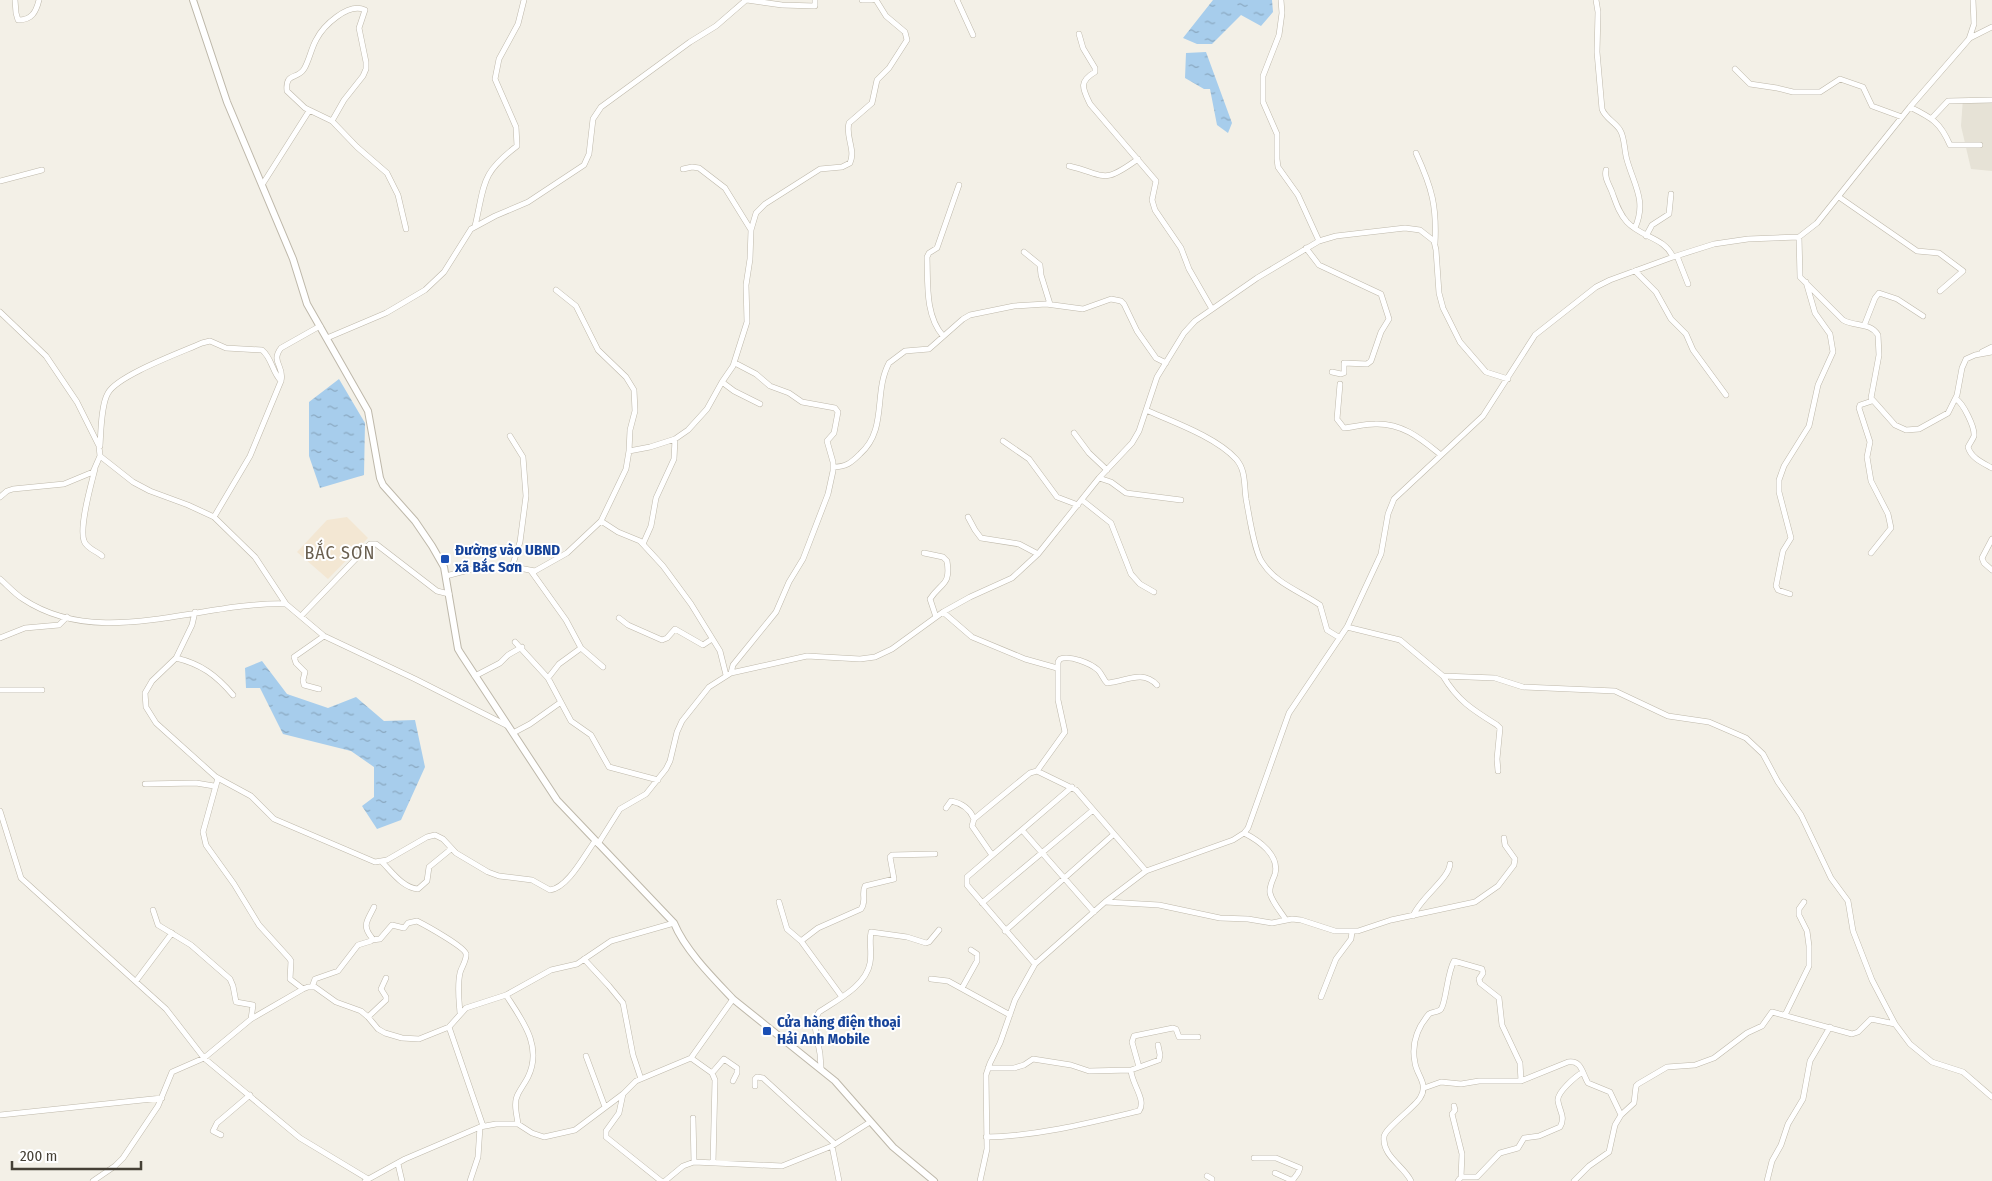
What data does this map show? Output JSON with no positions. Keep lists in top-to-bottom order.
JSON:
{
  "districts": ["BẮC SƠN"],
  "places": {
    "transit": ["Đường vào UBND xã Bắc Sơn", "Cửa hàng điện thoại Hải Anh Mobile"]
  },
  "scale_bar": "200 m"
}
